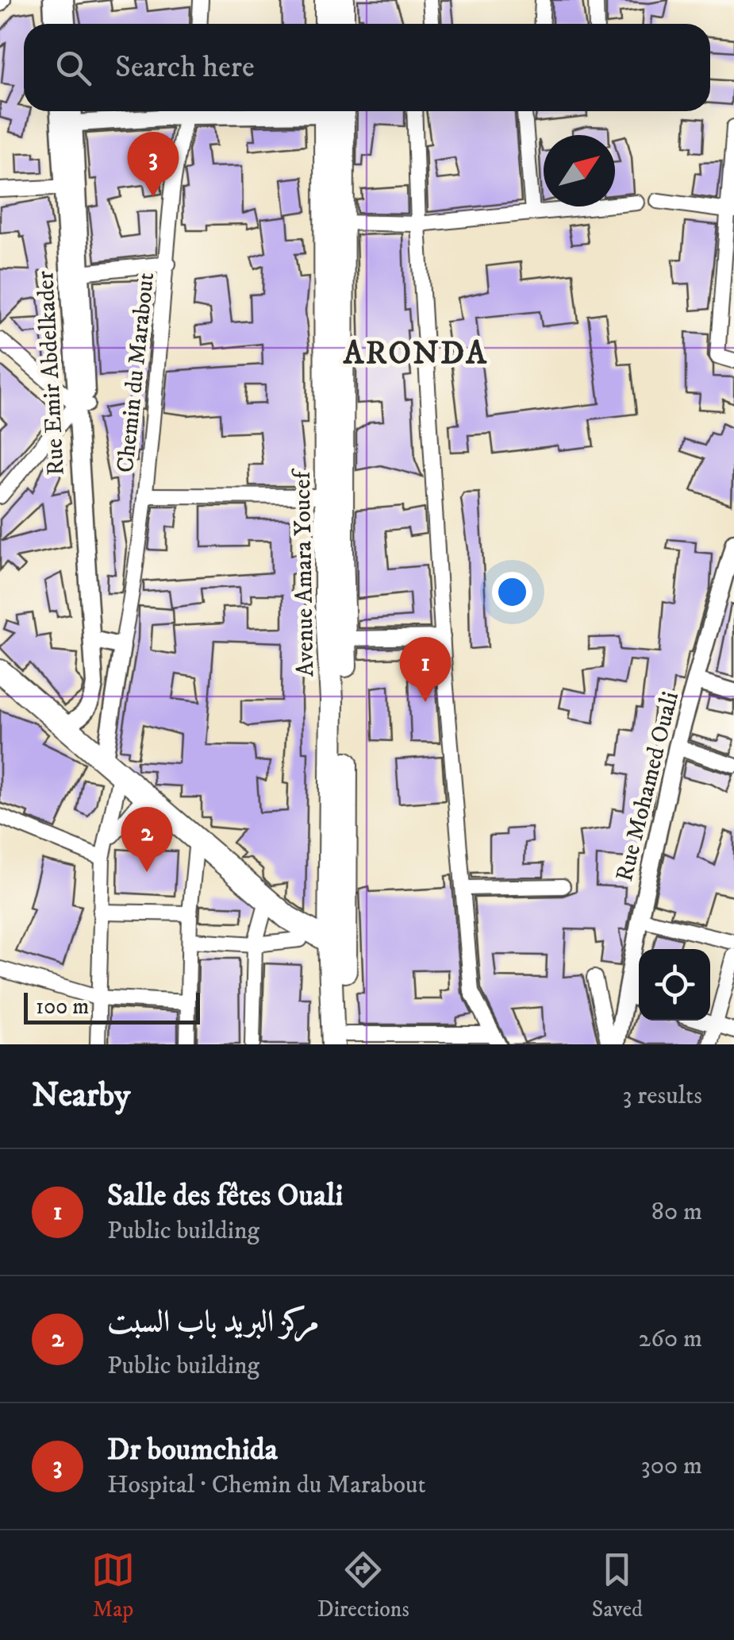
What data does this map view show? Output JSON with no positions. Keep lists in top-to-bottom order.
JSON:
{
  "streets": {
    "main road": ["Avenue Amara Youcef"],
    "street": ["Chemin du Marabout", "Rue Emir Abdelkader", "Rue Mohamed Ouali"]
  },
  "districts": ["ARONDA"],
  "scale_bar": "100 m",
  "north": "top right",
  "page": {
    "search": "Search here",
    "pins": ["3", "1", "2"],
    "scale": "100 m",
    "heading": ["Nearby", "3 results"],
    "list": [
      {
        "mark": "1",
        "name": "Salle des fêtes Ouali",
        "note": "Public building",
        "value": "80 m"
      },
      {
        "mark": "2",
        "name": "مركز البريد باب السبت",
        "note": "Public building",
        "value": "260 m"
      },
      {
        "mark": "3",
        "name": "Dr boumchida",
        "note": "Hospital · Chemin du Marabout",
        "value": "300 m"
      }
    ],
    "nav": ["Map", "Directions", "Saved"]
  }
}
